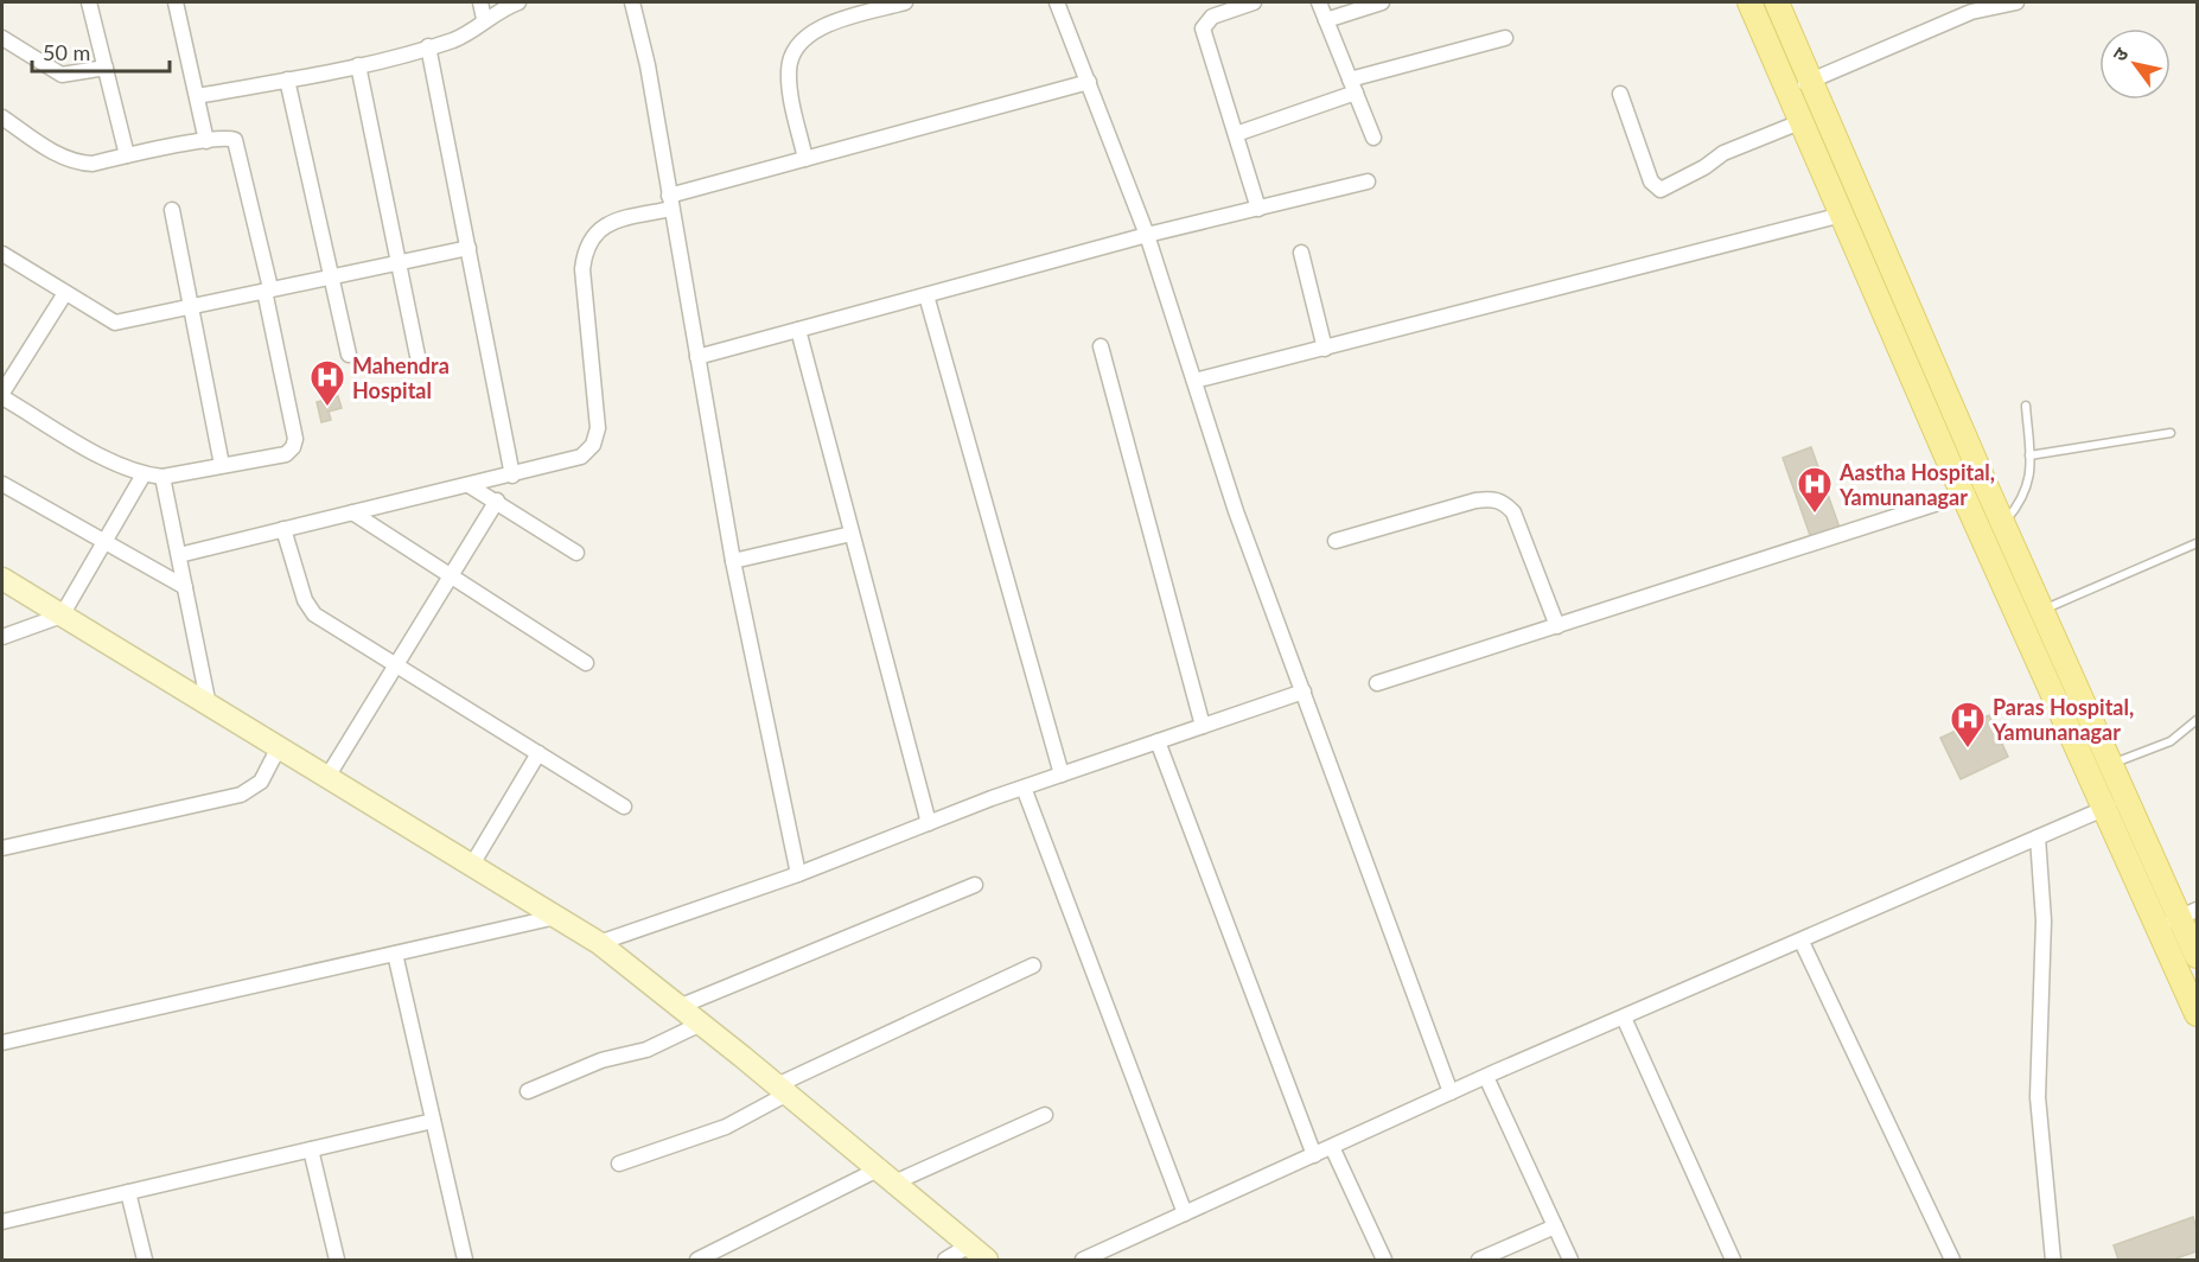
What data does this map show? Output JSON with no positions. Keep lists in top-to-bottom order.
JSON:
{
  "places": {
    "hospital": ["Mahendra Hospital", "Aastha Hospital, Yamunanagar", "Paras Hospital, Yamunanagar"]
  },
  "scale_bar": "50 m",
  "north": "top left"
}
